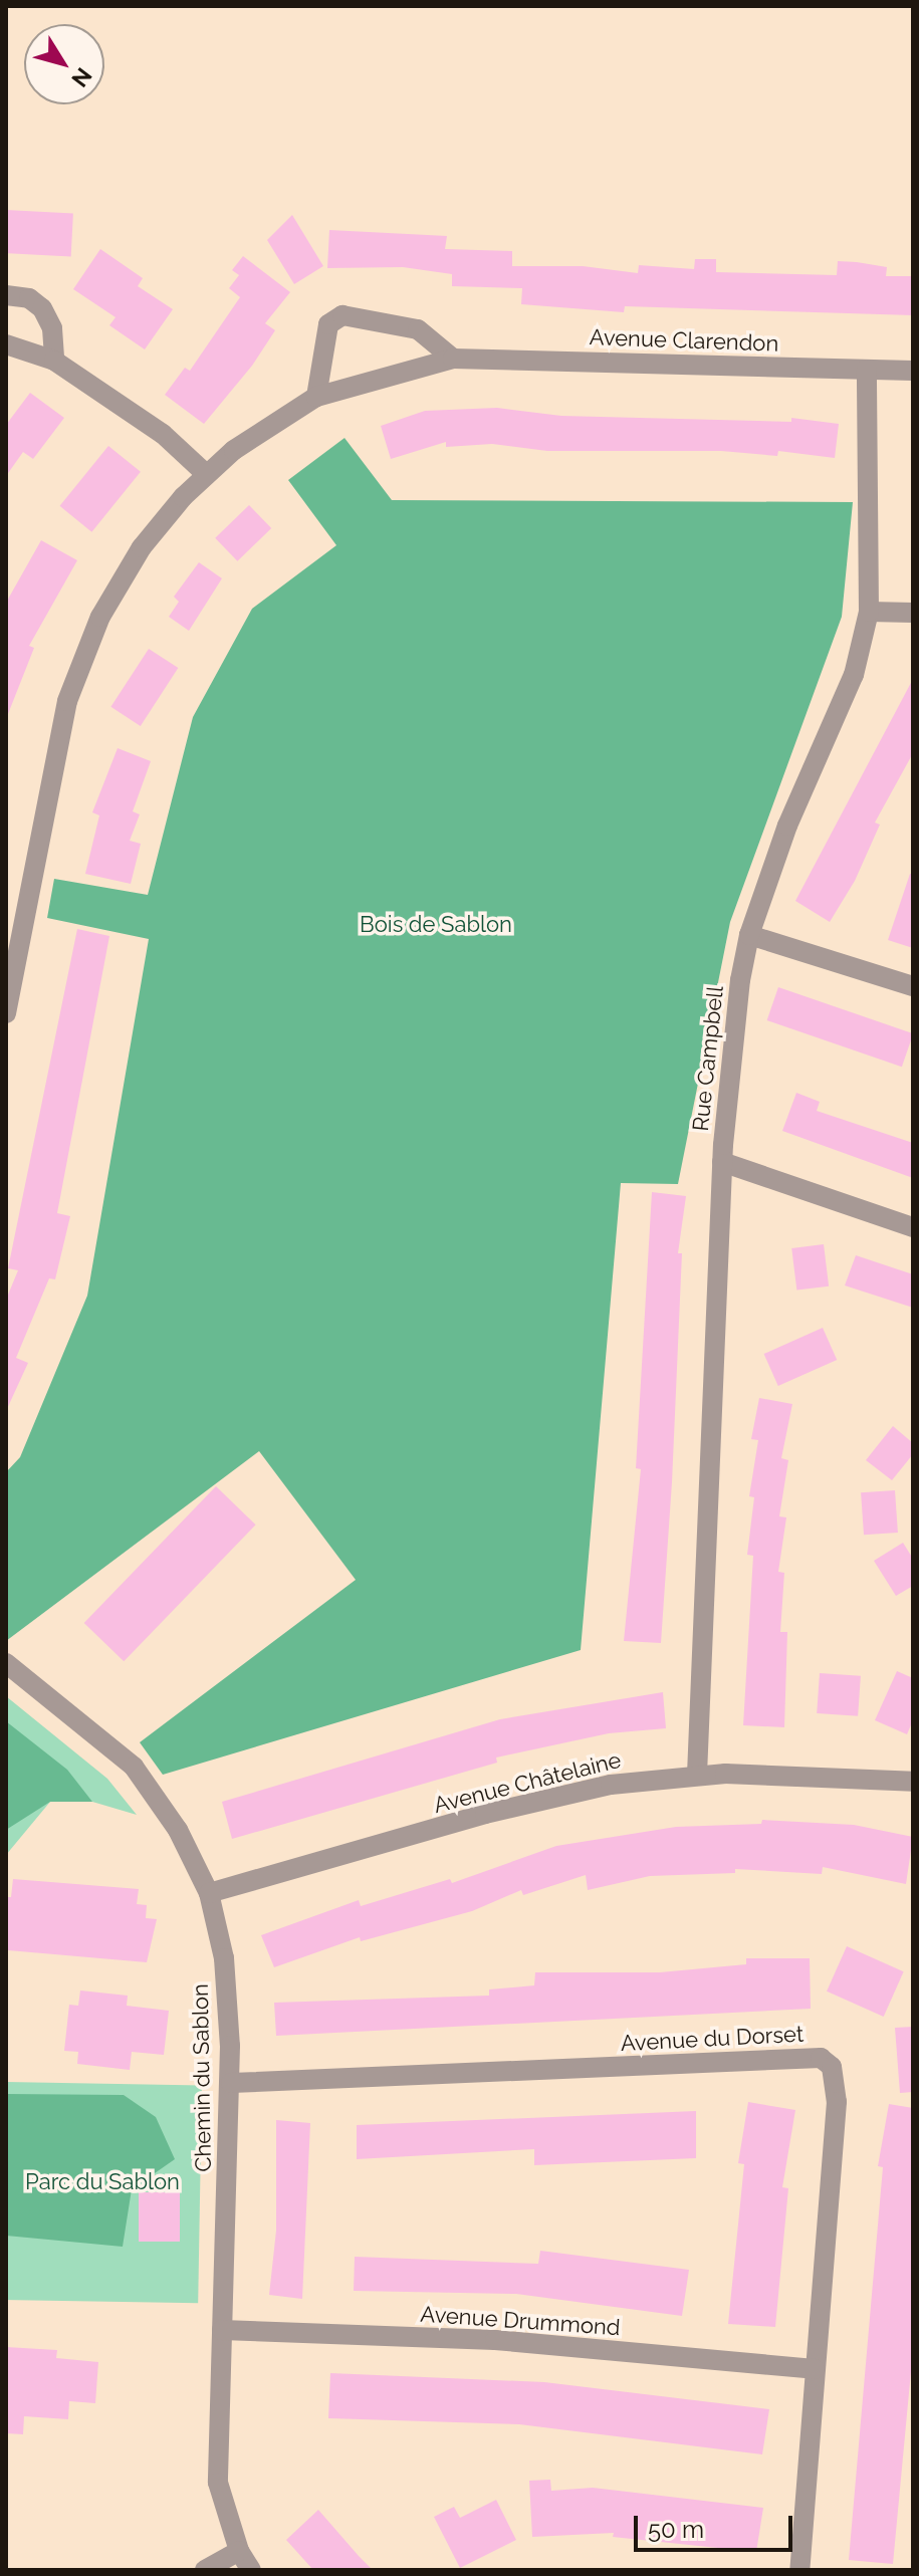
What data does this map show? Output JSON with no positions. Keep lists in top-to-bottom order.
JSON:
{
  "streets": {
    "street": [
      "Avenue Clarendon",
      "Rue Campbell",
      "Avenue Châtelaine",
      "Avenue du Dorset",
      "Chemin du Sablon",
      "Avenue Drummond"
    ]
  },
  "crossings": [
    ["Avenue Clarendon", "Rue Campbell"],
    ["Rue Campbell", "Avenue Châtelaine"],
    ["Avenue Châtelaine", "Chemin du Sablon"],
    ["Avenue du Dorset", "Chemin du Sablon"],
    ["Avenue du Dorset", "Avenue Drummond"],
    ["Chemin du Sablon", "Avenue Drummond"]
  ],
  "parks": ["Bois de Sablon", "Parc du Sablon"],
  "scale_bar": "50 m",
  "north": "bottom right"
}
